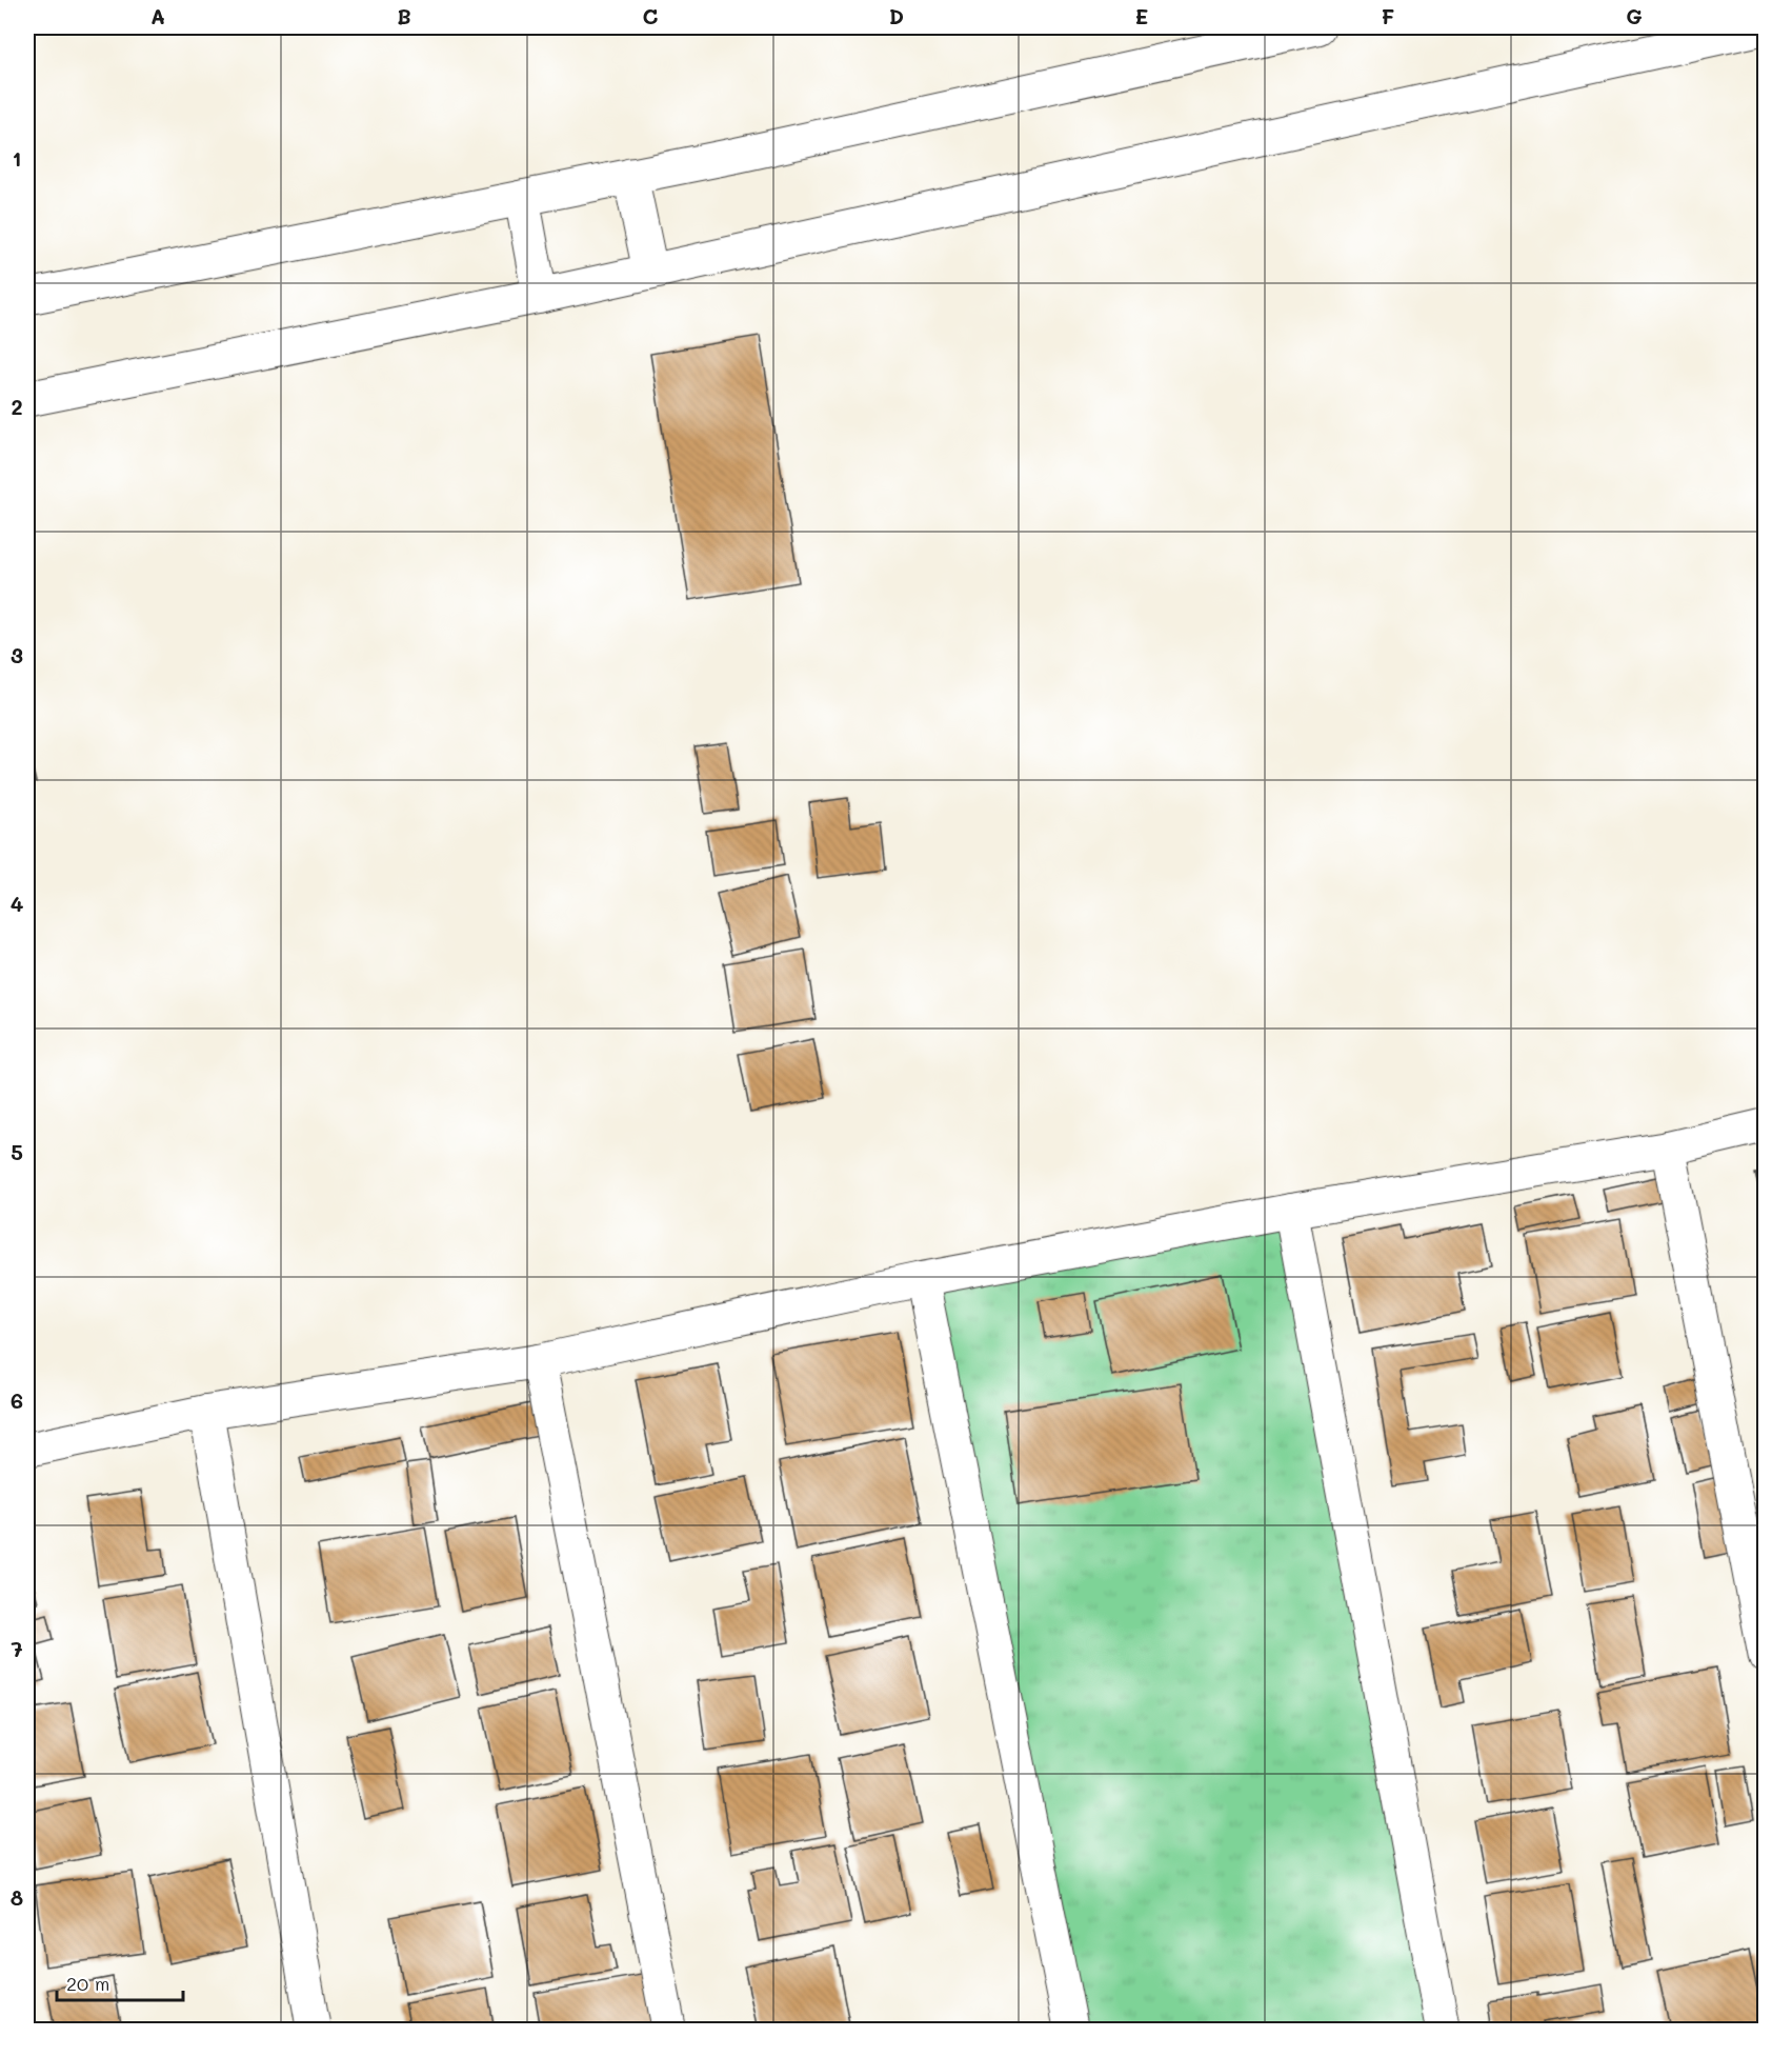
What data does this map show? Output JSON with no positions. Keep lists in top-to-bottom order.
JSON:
{
  "scale_bar": "20 m",
  "grid": {
    "columns": [
      "A",
      "B",
      "C",
      "D",
      "E",
      "F",
      "G"
    ],
    "rows": [
      "1",
      "2",
      "3",
      "4",
      "5",
      "6",
      "7",
      "8"
    ]
  }
}
